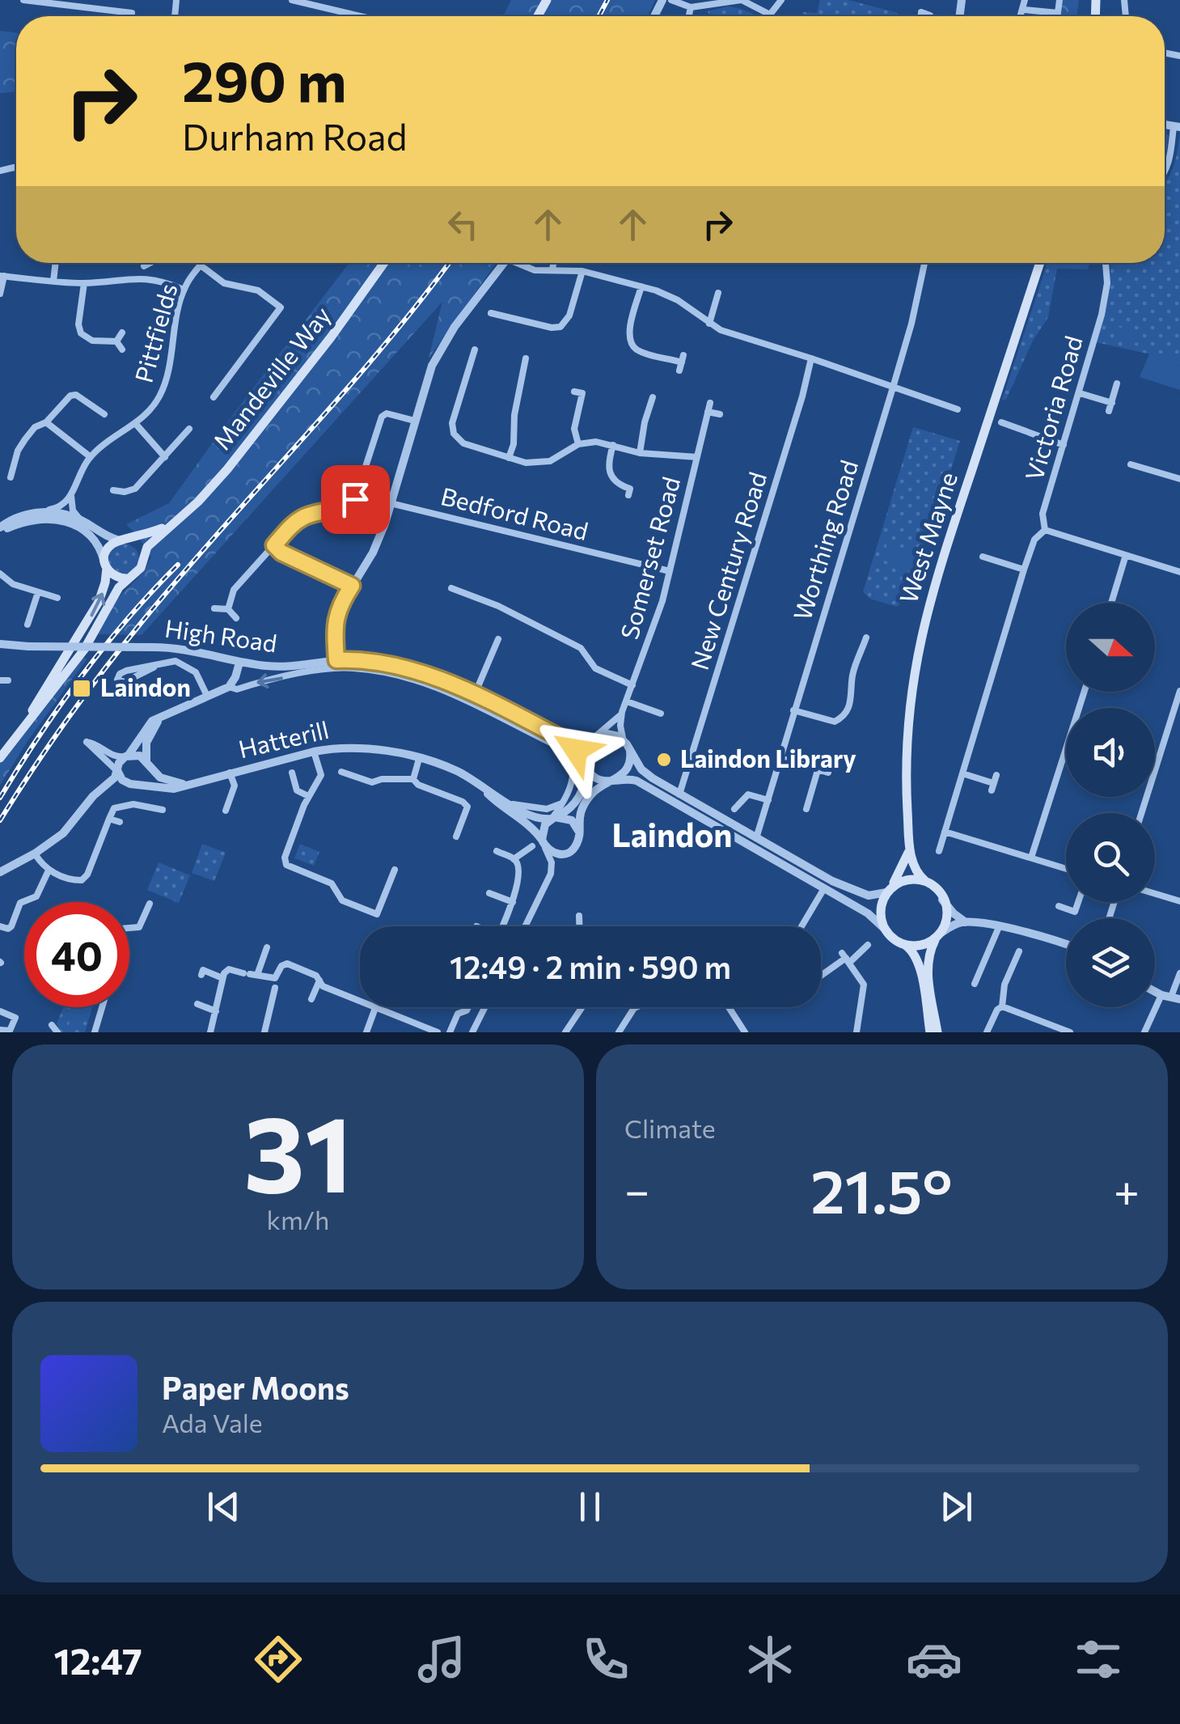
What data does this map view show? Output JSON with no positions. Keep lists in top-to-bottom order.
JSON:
{
  "streets": {
    "main road": ["Mandeville Way", "West Mayne"],
    "street": [
      "Pittfields",
      "Victoria Road",
      "Bedford Road",
      "Worthing Road",
      "Somerset Road",
      "New Century Road",
      "High Road",
      "Hatterill"
    ]
  },
  "crossings": [
    ["Bedford Road", "Somerset Road"],
    ["West Mayne", "High Road"],
    ["Somerset Road", "High Road"]
  ],
  "districts": ["Laindon"],
  "places": {
    "transit": ["Laindon"],
    "other": ["Laindon Library"]
  },
  "north": "right",
  "page": {
    "turn": ["290 m", "Durham Road"],
    "limit": "40",
    "trip": "12:49 · 2 min · 590 m",
    "tile": [
      ["31", "km/h"],
      "Climate"
    ],
    "heat": ["−", "21.5°", "+"],
    "song": ["Paper Moons", "Ada Vale"],
    "tabs": "12:47"
  }
}
